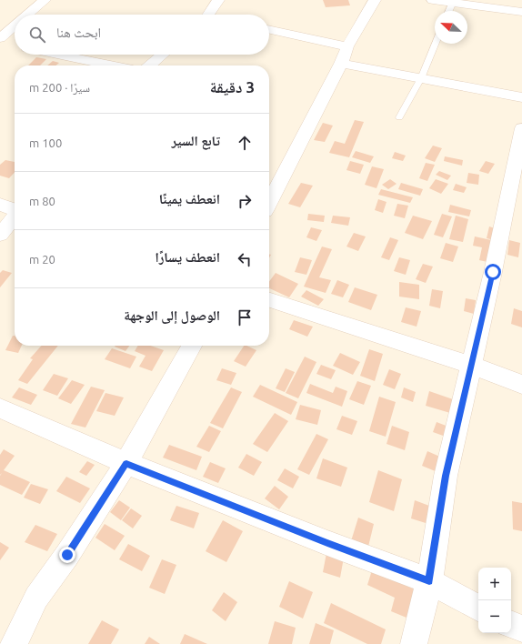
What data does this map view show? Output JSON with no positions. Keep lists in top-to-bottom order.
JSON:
{
  "north": "top left",
  "page": {
    "search": "ابحث هنا",
    "heading": ["3 دقيقة", "سيرًا · 200 m"],
    "list": [
      ["تابع السير", "100 m"],
      ["انعطف يمينًا", "80 m"],
      ["انعطف يسارًا", "20 m"],
      "الوصول إلى الوجهة"
    ],
    "map_buttons": ["+", "−"]
  }
}
